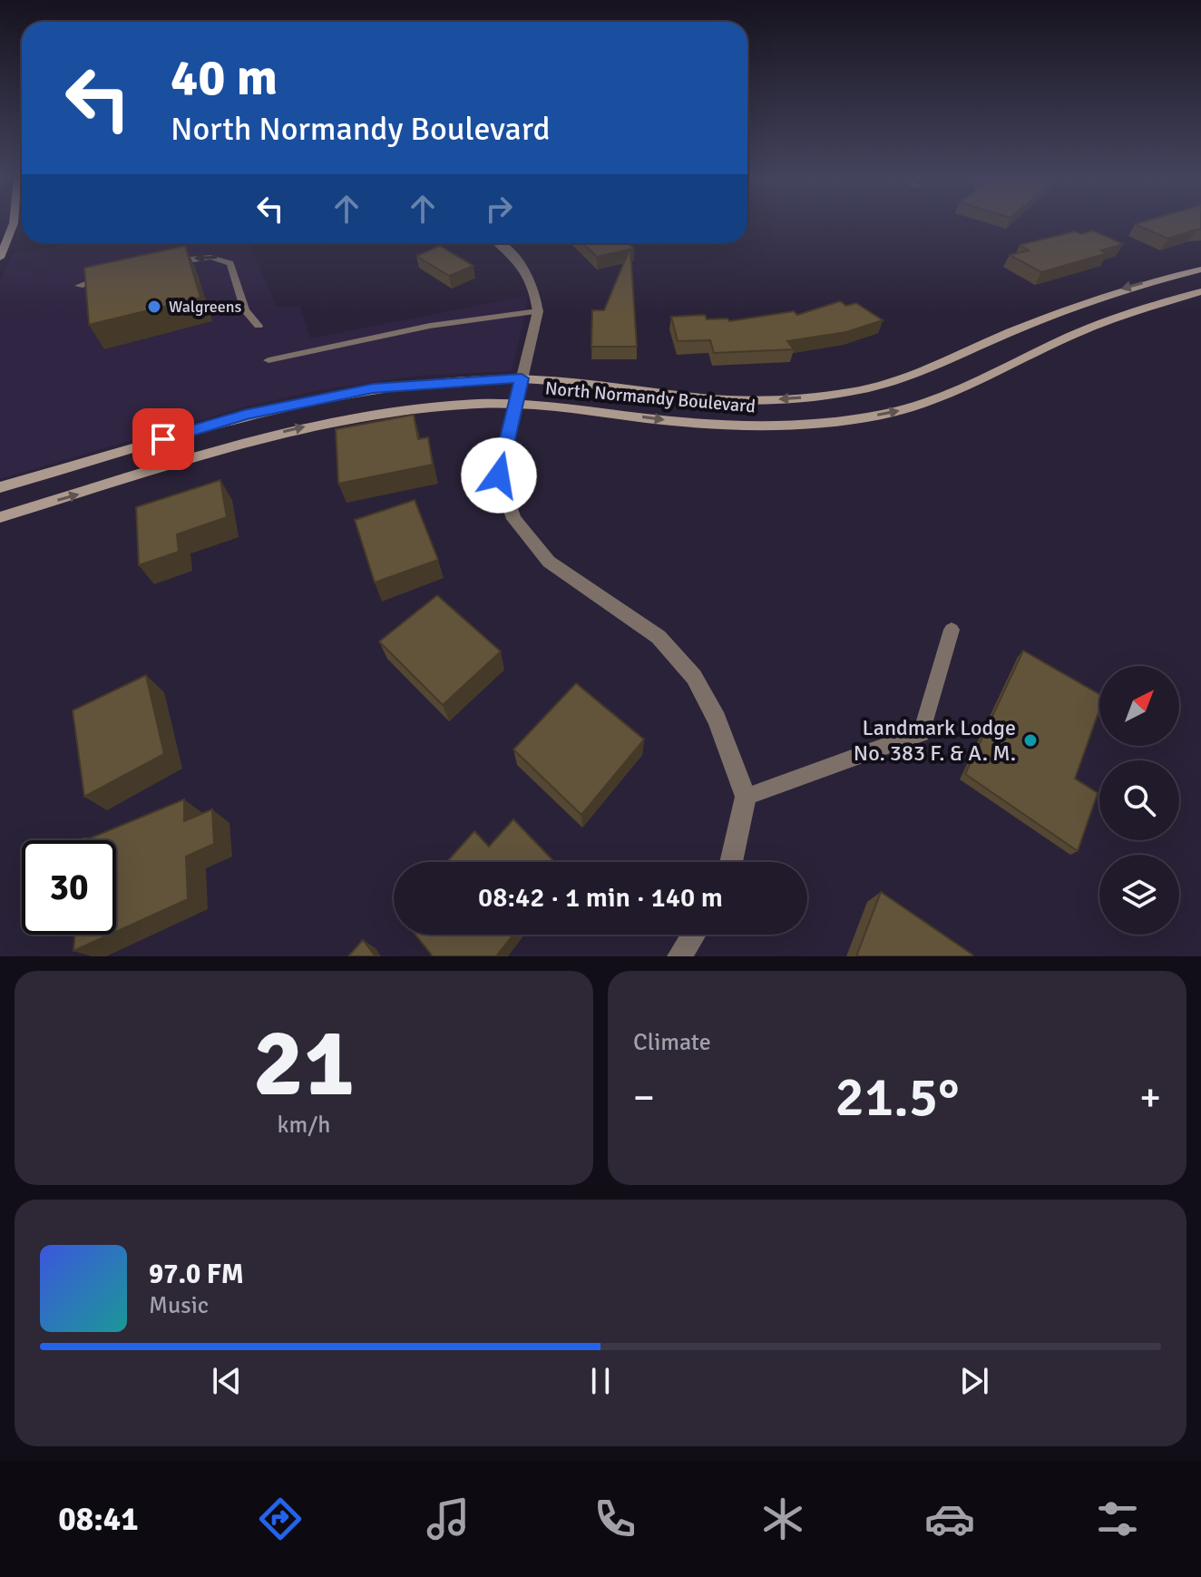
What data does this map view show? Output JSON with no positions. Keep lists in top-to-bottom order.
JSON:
{
  "streets": {
    "street": ["North Normandy Boulevard"]
  },
  "places": ["Walgreens", "Landmark Lodge No. 383 F. & A. M."],
  "north": "top right",
  "page": {
    "turn": ["40 m", "North Normandy Boulevard"],
    "limit": "30",
    "trip": "08:42 · 1 min · 140 m",
    "tile": [
      ["21", "km/h"],
      "Climate"
    ],
    "heat": ["−", "21.5°", "+"],
    "song": ["97.0 FM", "Music"],
    "tabs": "08:41"
  }
}
